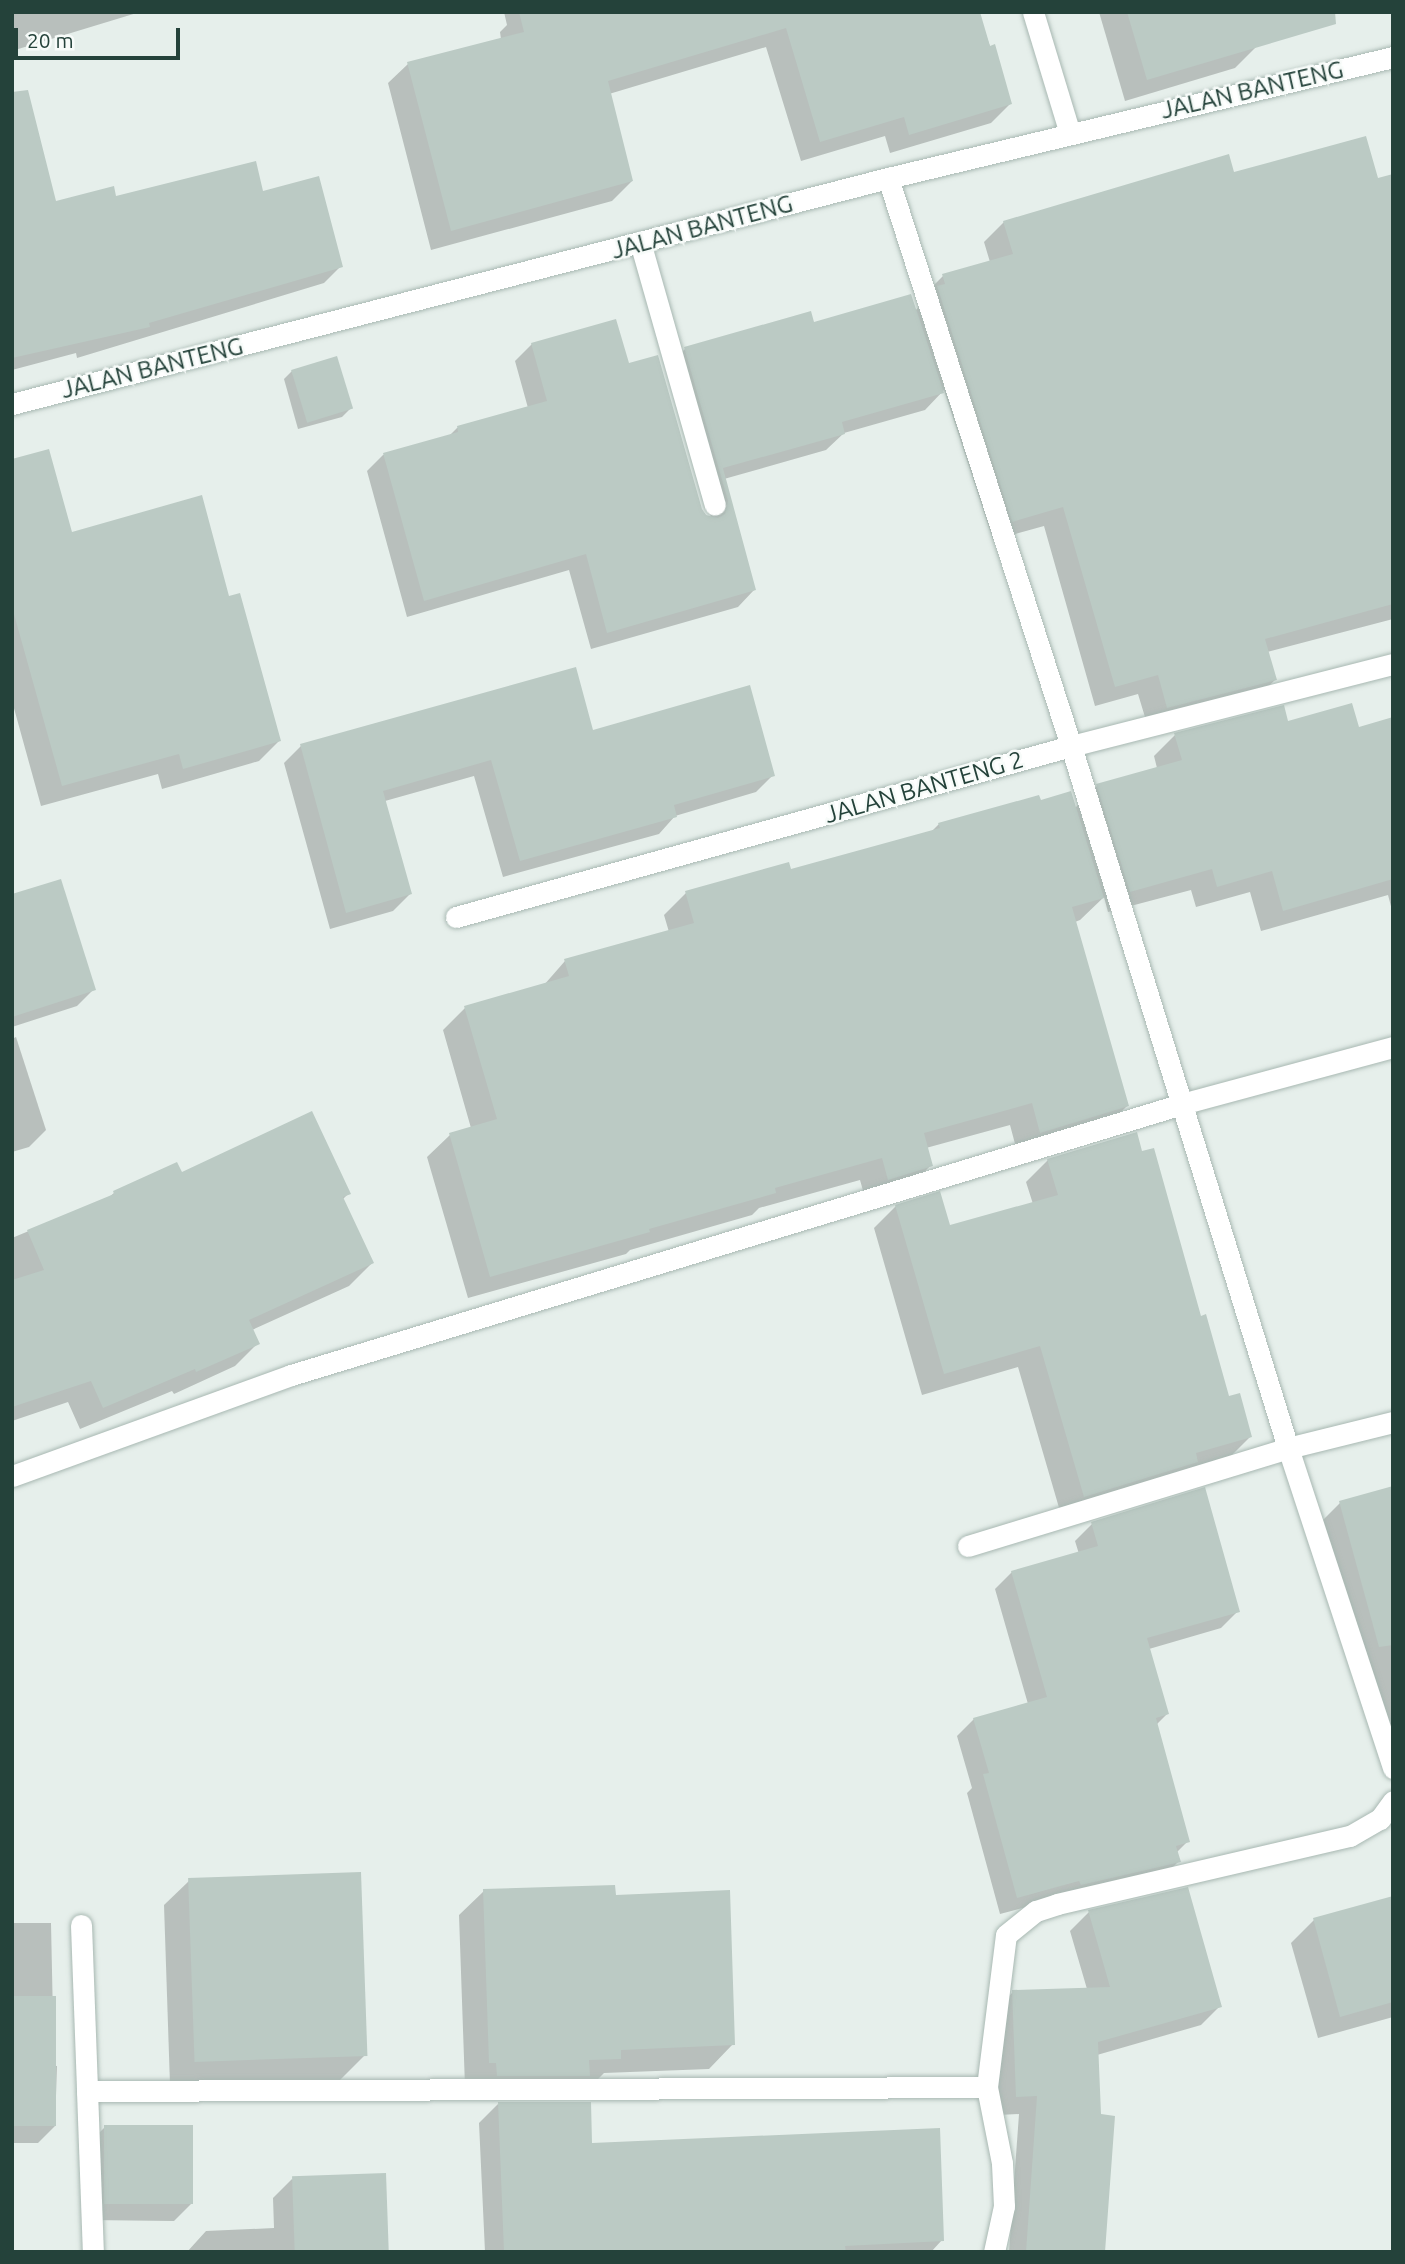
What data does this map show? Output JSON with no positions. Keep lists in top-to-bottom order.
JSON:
{
  "streets": {
    "street": ["JALAN BANTENG", "JALAN BANTENG 2"]
  },
  "scale_bar": "20 m"
}
